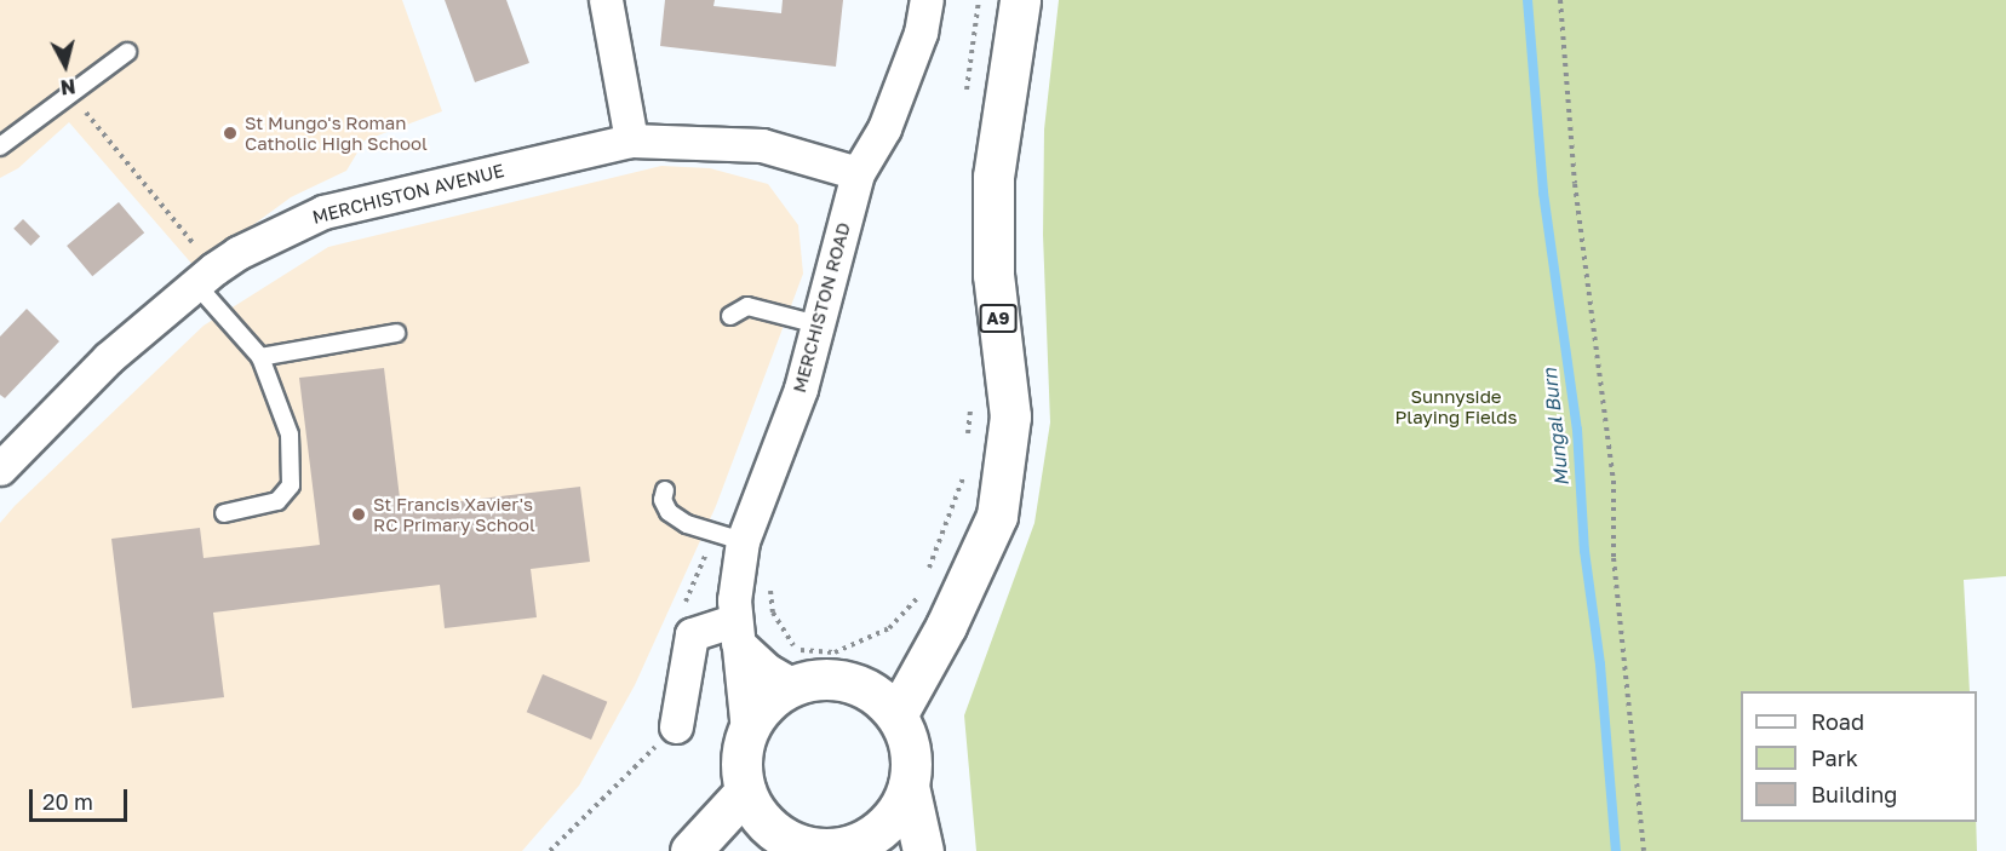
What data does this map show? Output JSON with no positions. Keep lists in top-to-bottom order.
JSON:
{
  "streets": {
    "main road": ["A9"],
    "street": ["MERCHISTON AVENUE", "MERCHISTON ROAD"]
  },
  "crossings": [
    ["MERCHISTON AVENUE", "MERCHISTON ROAD"],
    ["MERCHISTON ROAD", "A9"]
  ],
  "water": ["Mungal Burn"],
  "parks": ["Sunnyside Playing Fields"],
  "places": ["St Mungo's Roman Catholic High School", "St Francis Xavier's RC Primary School"],
  "legend": ["Road", "Park", "Building"],
  "scale_bar": "20 m",
  "north": "bottom"
}
